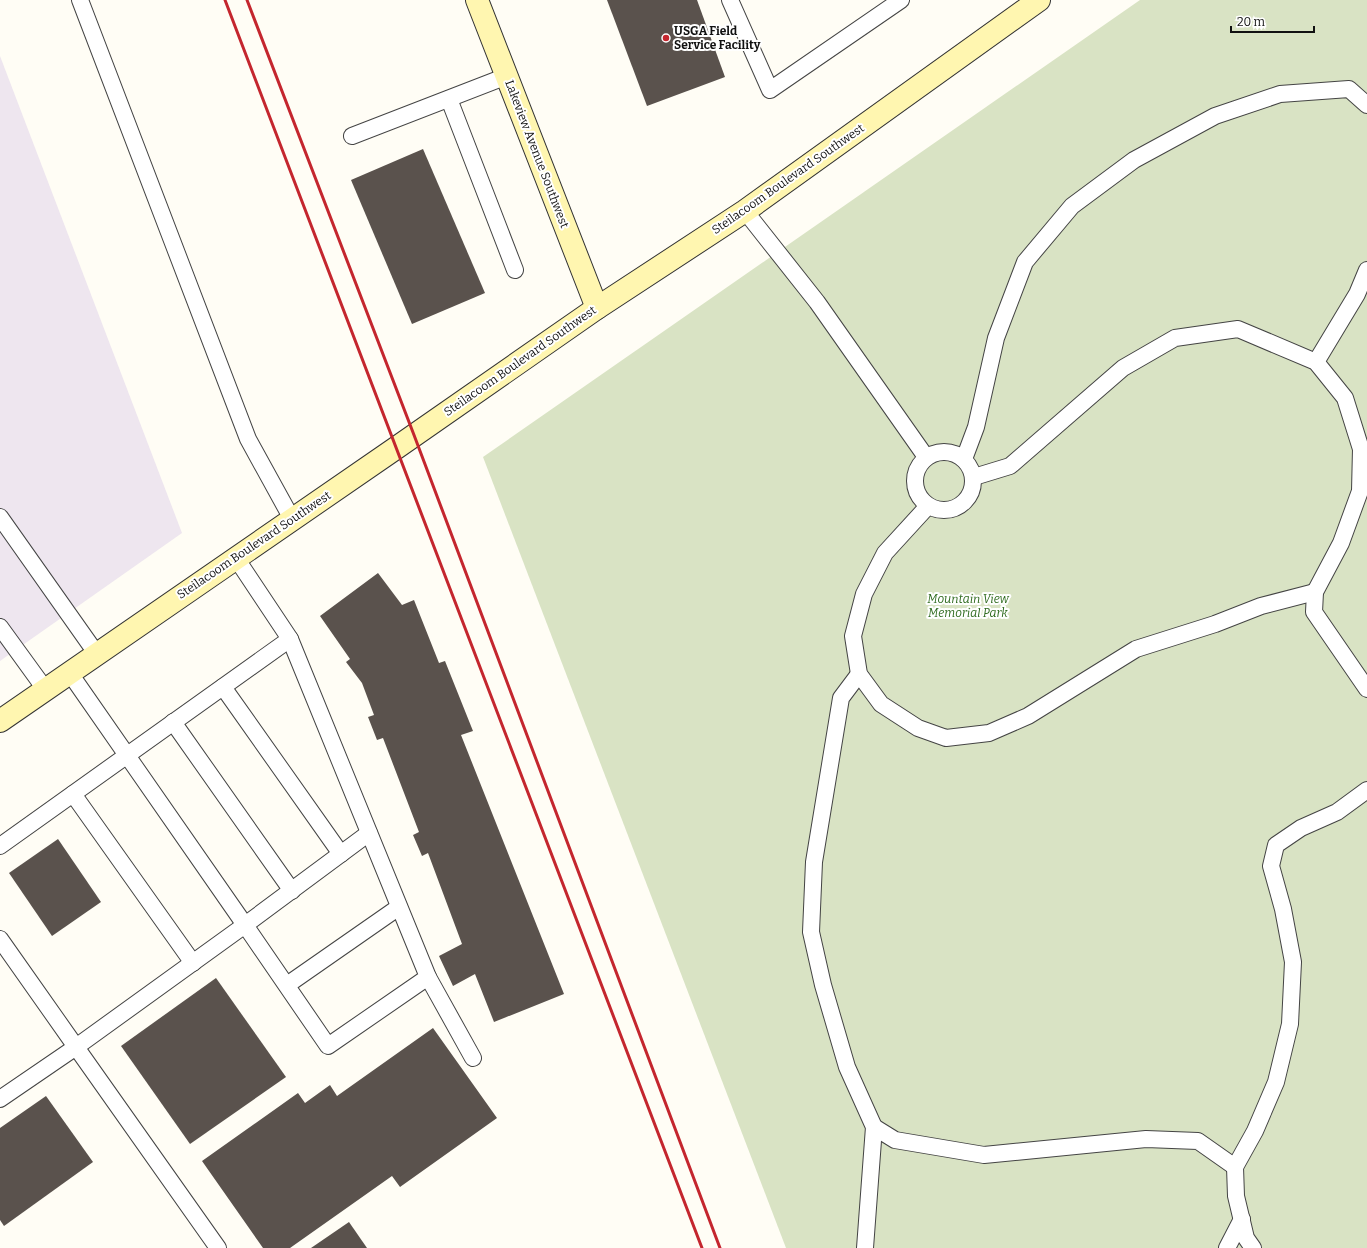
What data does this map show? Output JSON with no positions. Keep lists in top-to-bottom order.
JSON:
{
  "streets": {
    "main road": ["Lakeview Avenue Southwest", "Steilacoom Boulevard Southwest"]
  },
  "crossings": [
    ["Lakeview Avenue Southwest", "Steilacoom Boulevard Southwest"]
  ],
  "parks": ["Mountain View Memorial Park"],
  "places": ["USGA Field Service Facility"],
  "scale_bar": "20 m"
}
